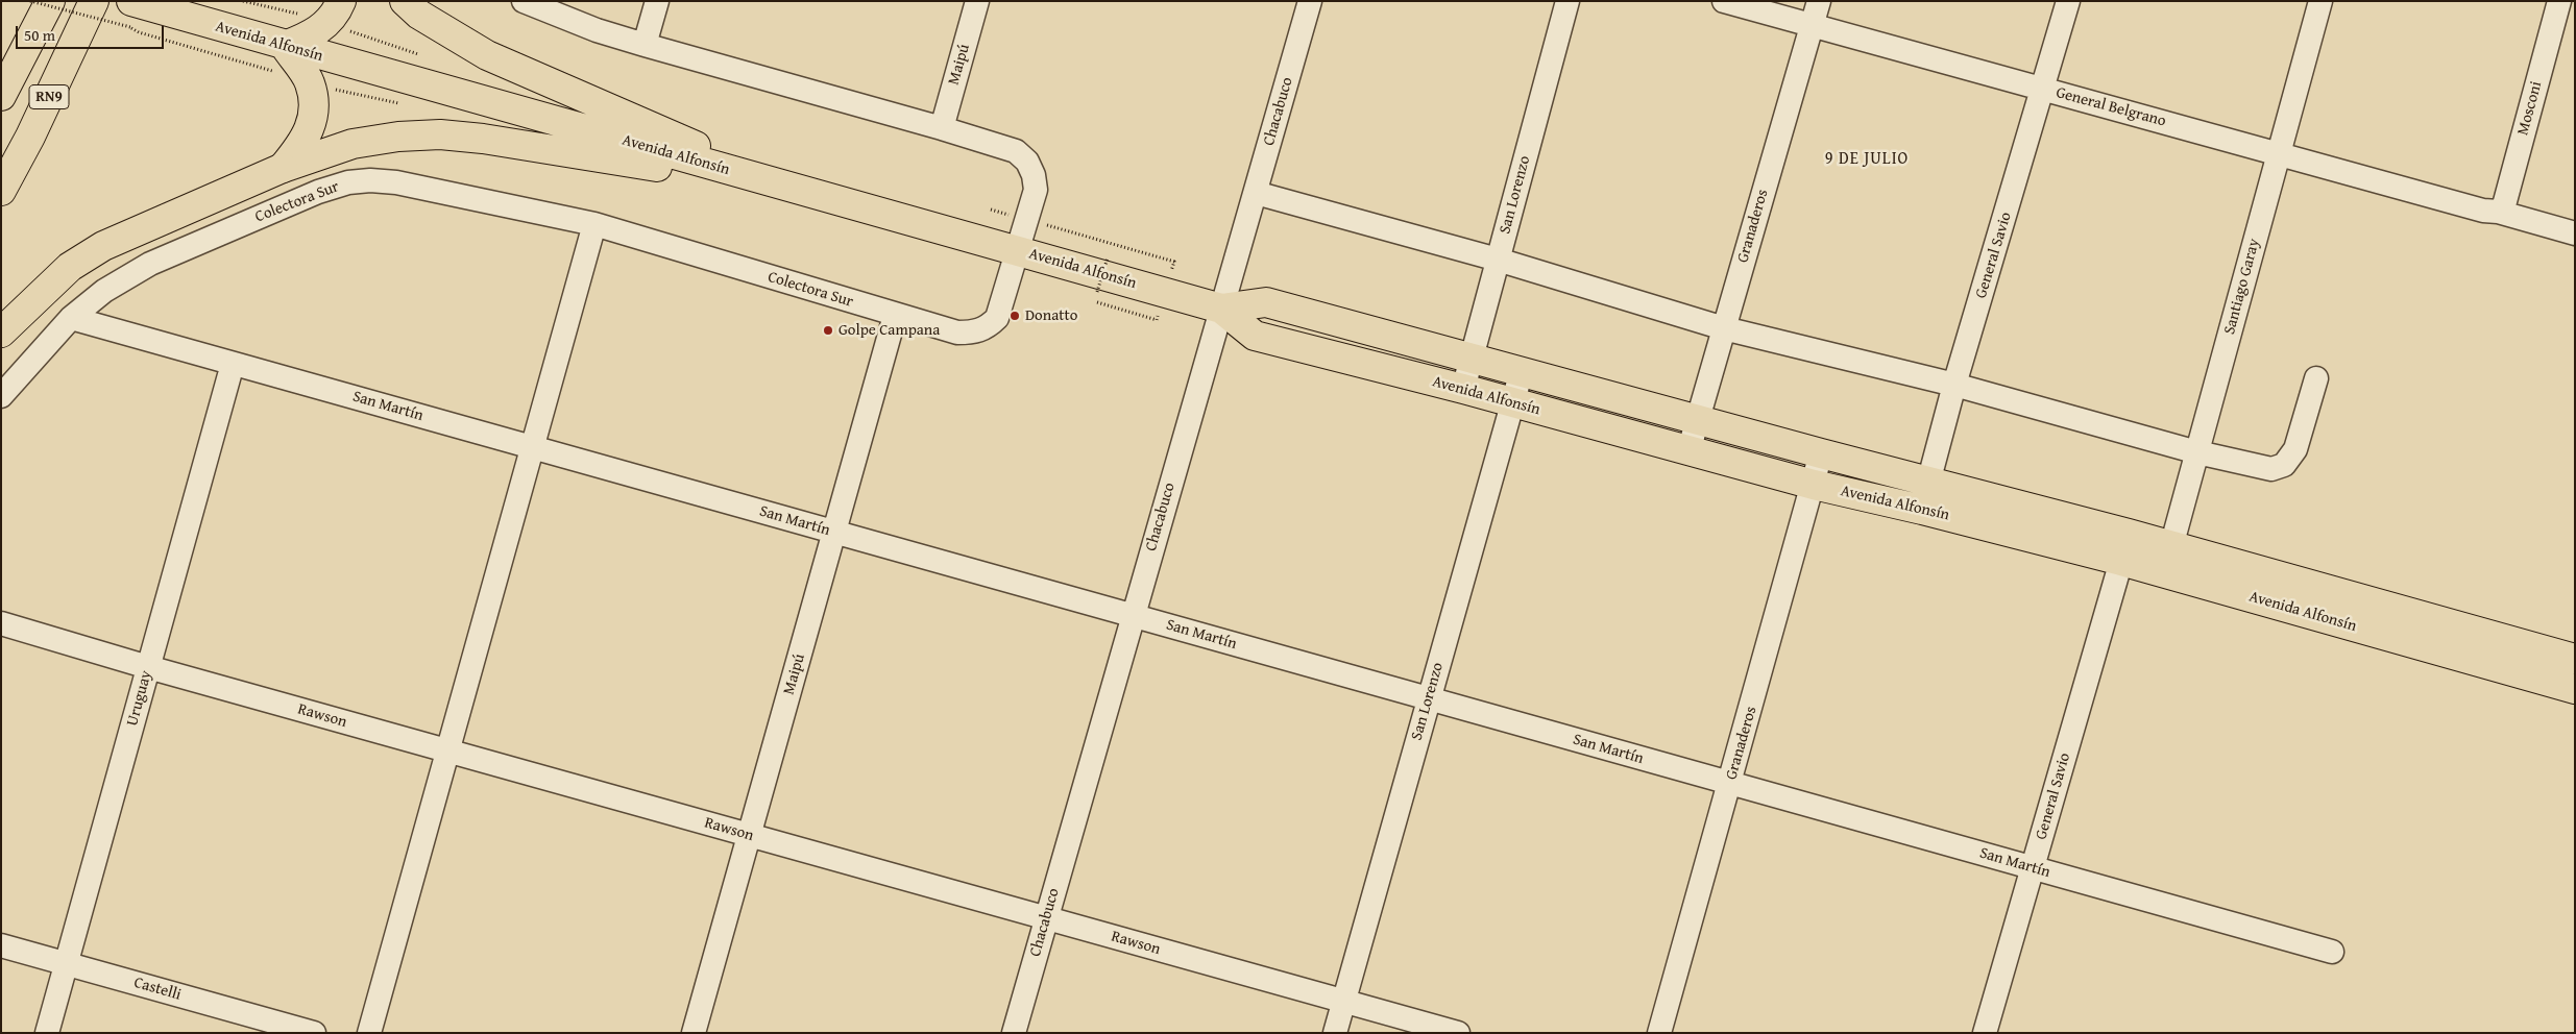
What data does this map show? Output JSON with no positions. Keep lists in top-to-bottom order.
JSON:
{
  "streets": {
    "main road": ["Avenida Alfonsín", "RN9"],
    "street": [
      "Maipú",
      "General Belgrano",
      "Mosconi",
      "Chacabuco",
      "San Lorenzo",
      "Colectora Sur",
      "Granaderos",
      "General Savio",
      "Santiago Garay",
      "San Martín",
      "Uruguay",
      "Rawson",
      "Castelli"
    ]
  },
  "crossings": [
    ["Avenida Alfonsín", "Chacabuco"],
    ["Avenida Alfonsín", "San Lorenzo"],
    ["Avenida Alfonsín", "Colectora Sur"],
    ["Avenida Alfonsín", "Granaderos"],
    ["Avenida Alfonsín", "General Savio"],
    ["Avenida Alfonsín", "Santiago Garay"],
    ["Maipú", "Colectora Sur"],
    ["Maipú", "San Martín"],
    ["Maipú", "Rawson"],
    ["General Belgrano", "Mosconi"],
    ["General Belgrano", "Granaderos"],
    ["General Belgrano", "General Savio"],
    ["General Belgrano", "Santiago Garay"],
    ["Chacabuco", "San Martín"],
    ["Chacabuco", "Rawson"],
    ["San Lorenzo", "San Martín"],
    ["San Lorenzo", "Rawson"],
    ["Colectora Sur", "San Martín"],
    ["Granaderos", "San Martín"],
    ["General Savio", "San Martín"],
    ["San Martín", "Uruguay"],
    ["Uruguay", "Rawson"],
    ["Uruguay", "Castelli"]
  ],
  "districts": ["9 DE JULIO"],
  "places": ["Donatto", "Golpe Campana"],
  "scale_bar": "50 m"
}
